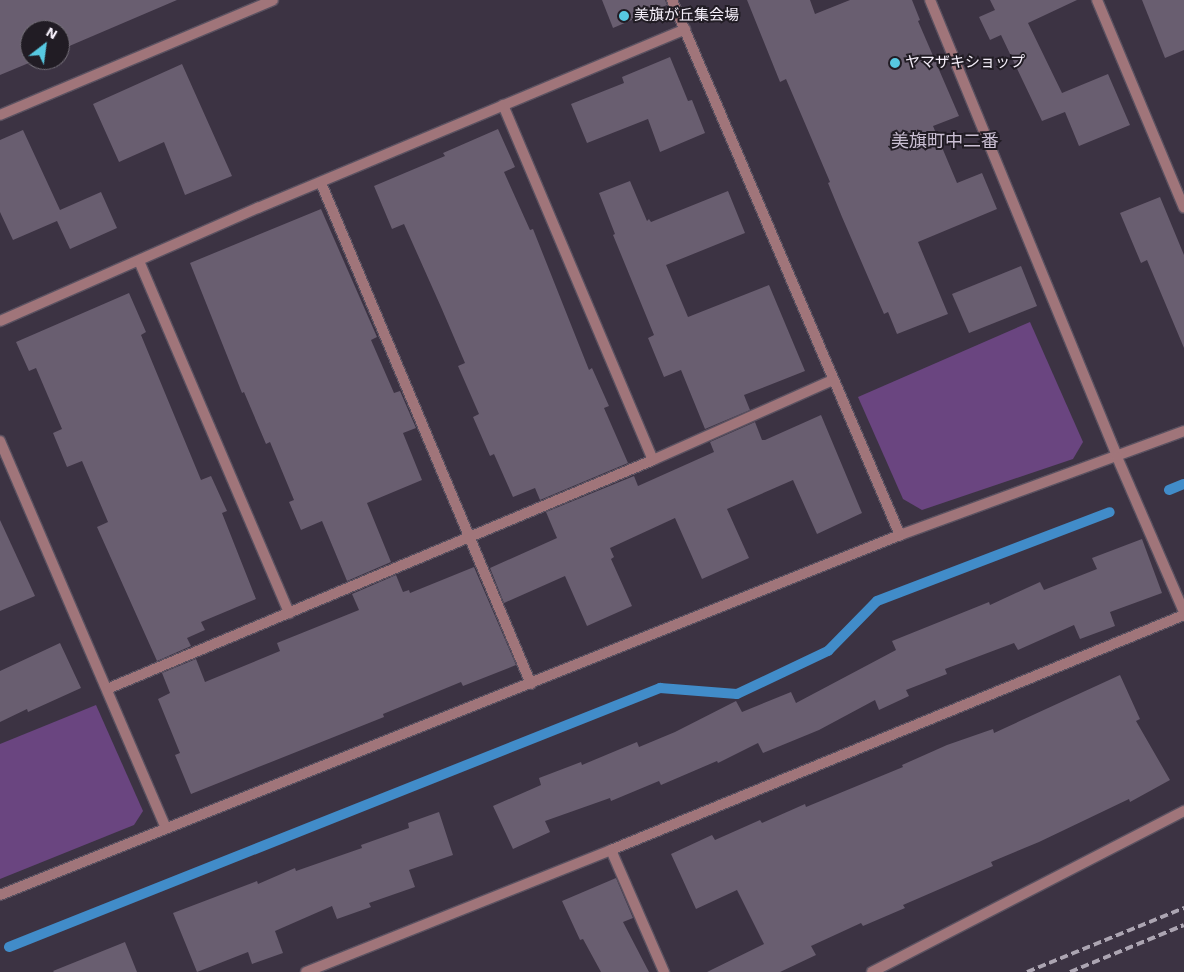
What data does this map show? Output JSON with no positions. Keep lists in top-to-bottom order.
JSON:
{
  "districts": ["美旗町中二番"],
  "places": ["美旗が丘集会場", "ヤマザキショップ"],
  "north": "top right"
}
